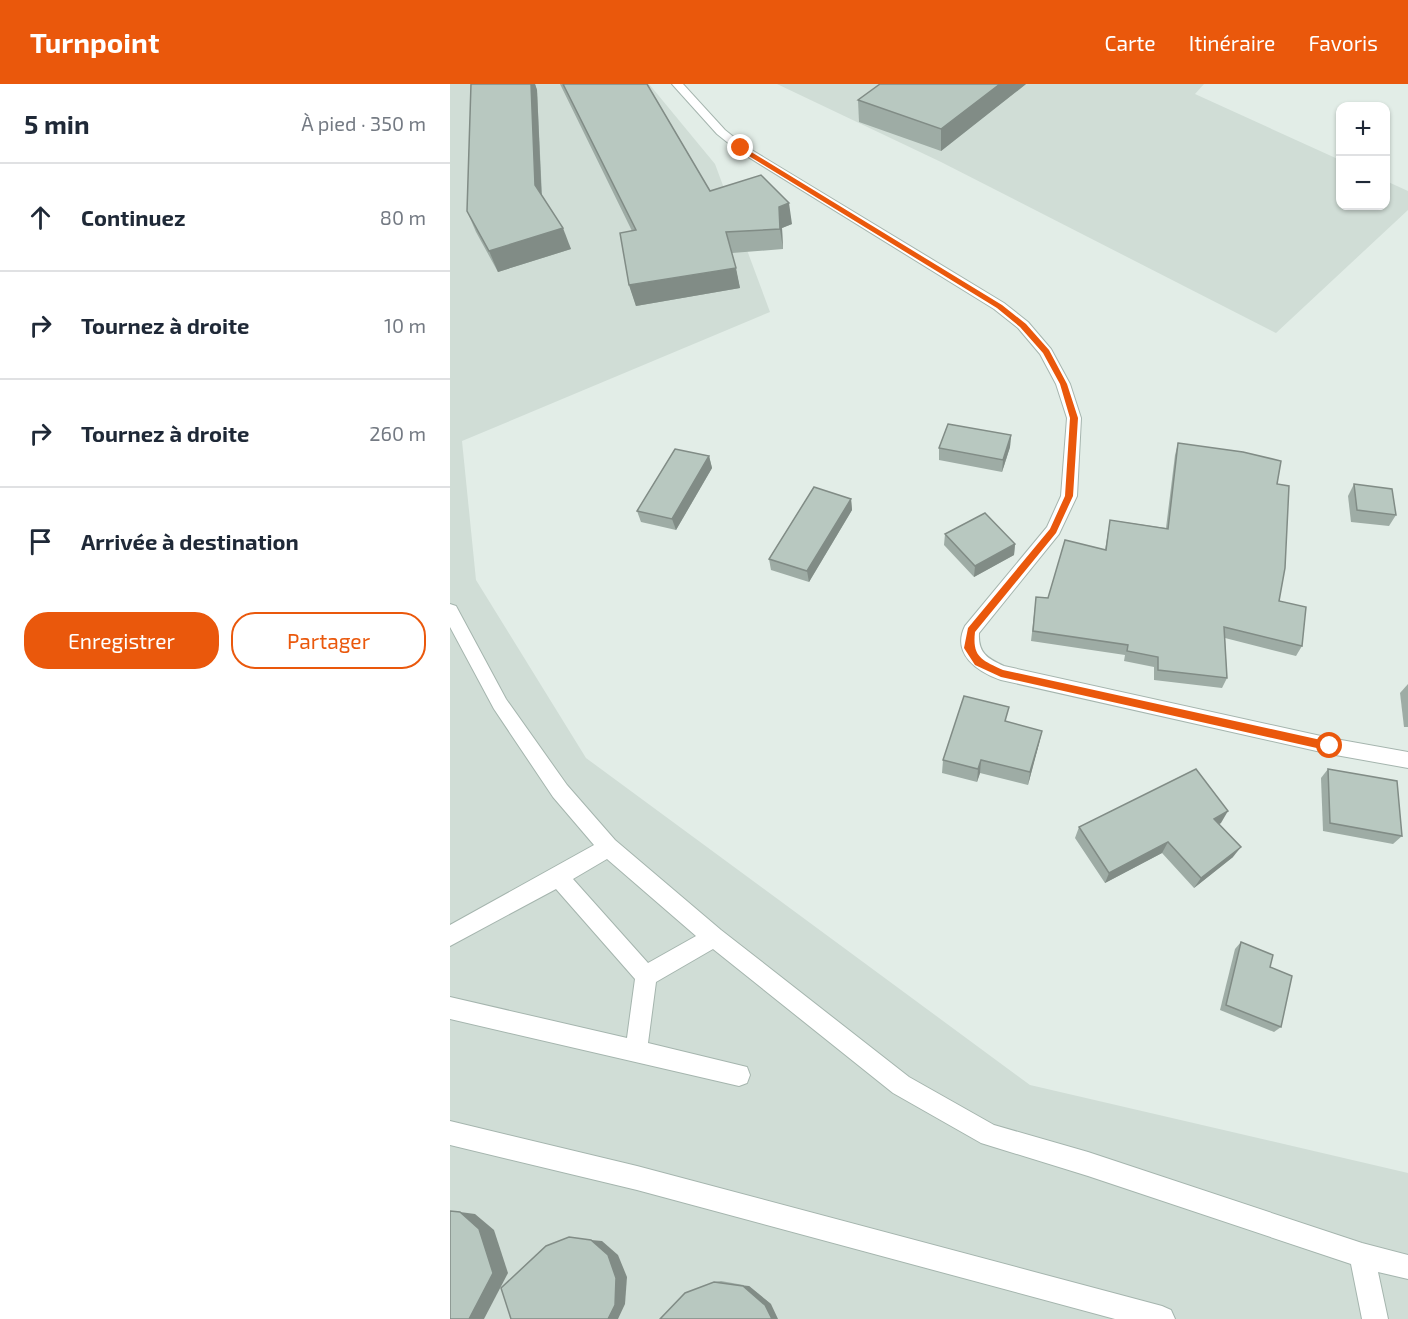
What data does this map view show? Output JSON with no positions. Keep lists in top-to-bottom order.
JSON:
{
  "page": {
    "header": "Turnpoint",
    "nav": ["Carte", "Itinéraire", "Favoris"],
    "heading": ["5 min", "À pied · 350 m"],
    "map_buttons": ["+", "−"],
    "list": [
      ["Continuez", "80 m"],
      ["Tournez à droite", "10 m"],
      ["Tournez à droite", "260 m"],
      "Arrivée à destination"
    ],
    "buttons": ["Enregistrer", "Partager"]
  }
}
